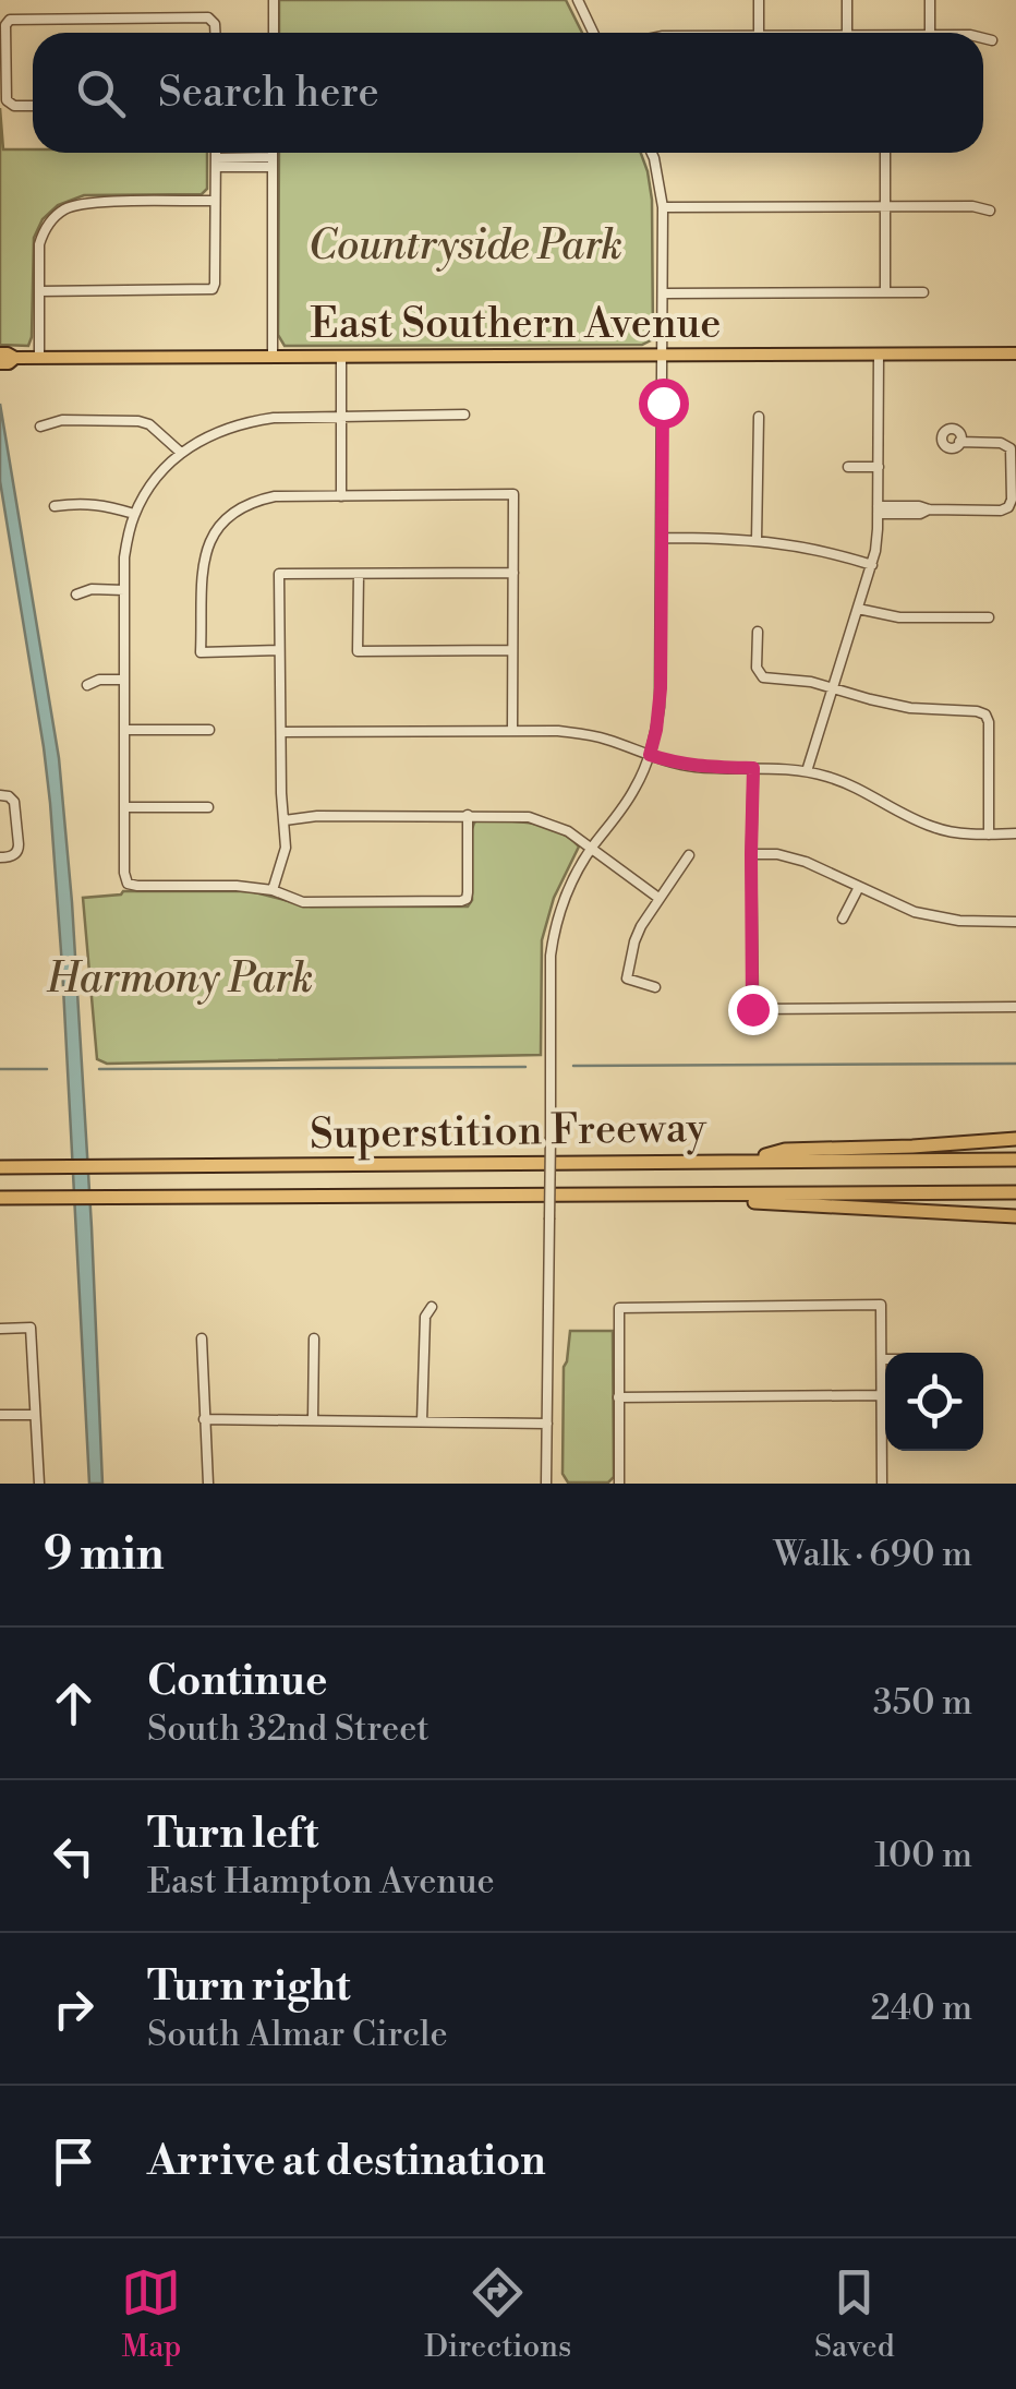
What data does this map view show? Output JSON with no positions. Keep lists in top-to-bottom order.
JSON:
{
  "streets": {
    "highway": ["Superstition Freeway"],
    "main road": ["East Southern Avenue"]
  },
  "parks": ["Countryside Park", "Harmony Park"],
  "page": {
    "search": "Search here",
    "heading": ["9 min", "Walk · 690 m"],
    "list": [
      ["Continue", "South 32nd Street", "350 m"],
      ["Turn left", "East Hampton Avenue", "100 m"],
      ["Turn right", "South Almar Circle", "240 m"],
      "Arrive at destination"
    ],
    "nav": ["Map", "Directions", "Saved"]
  }
}
